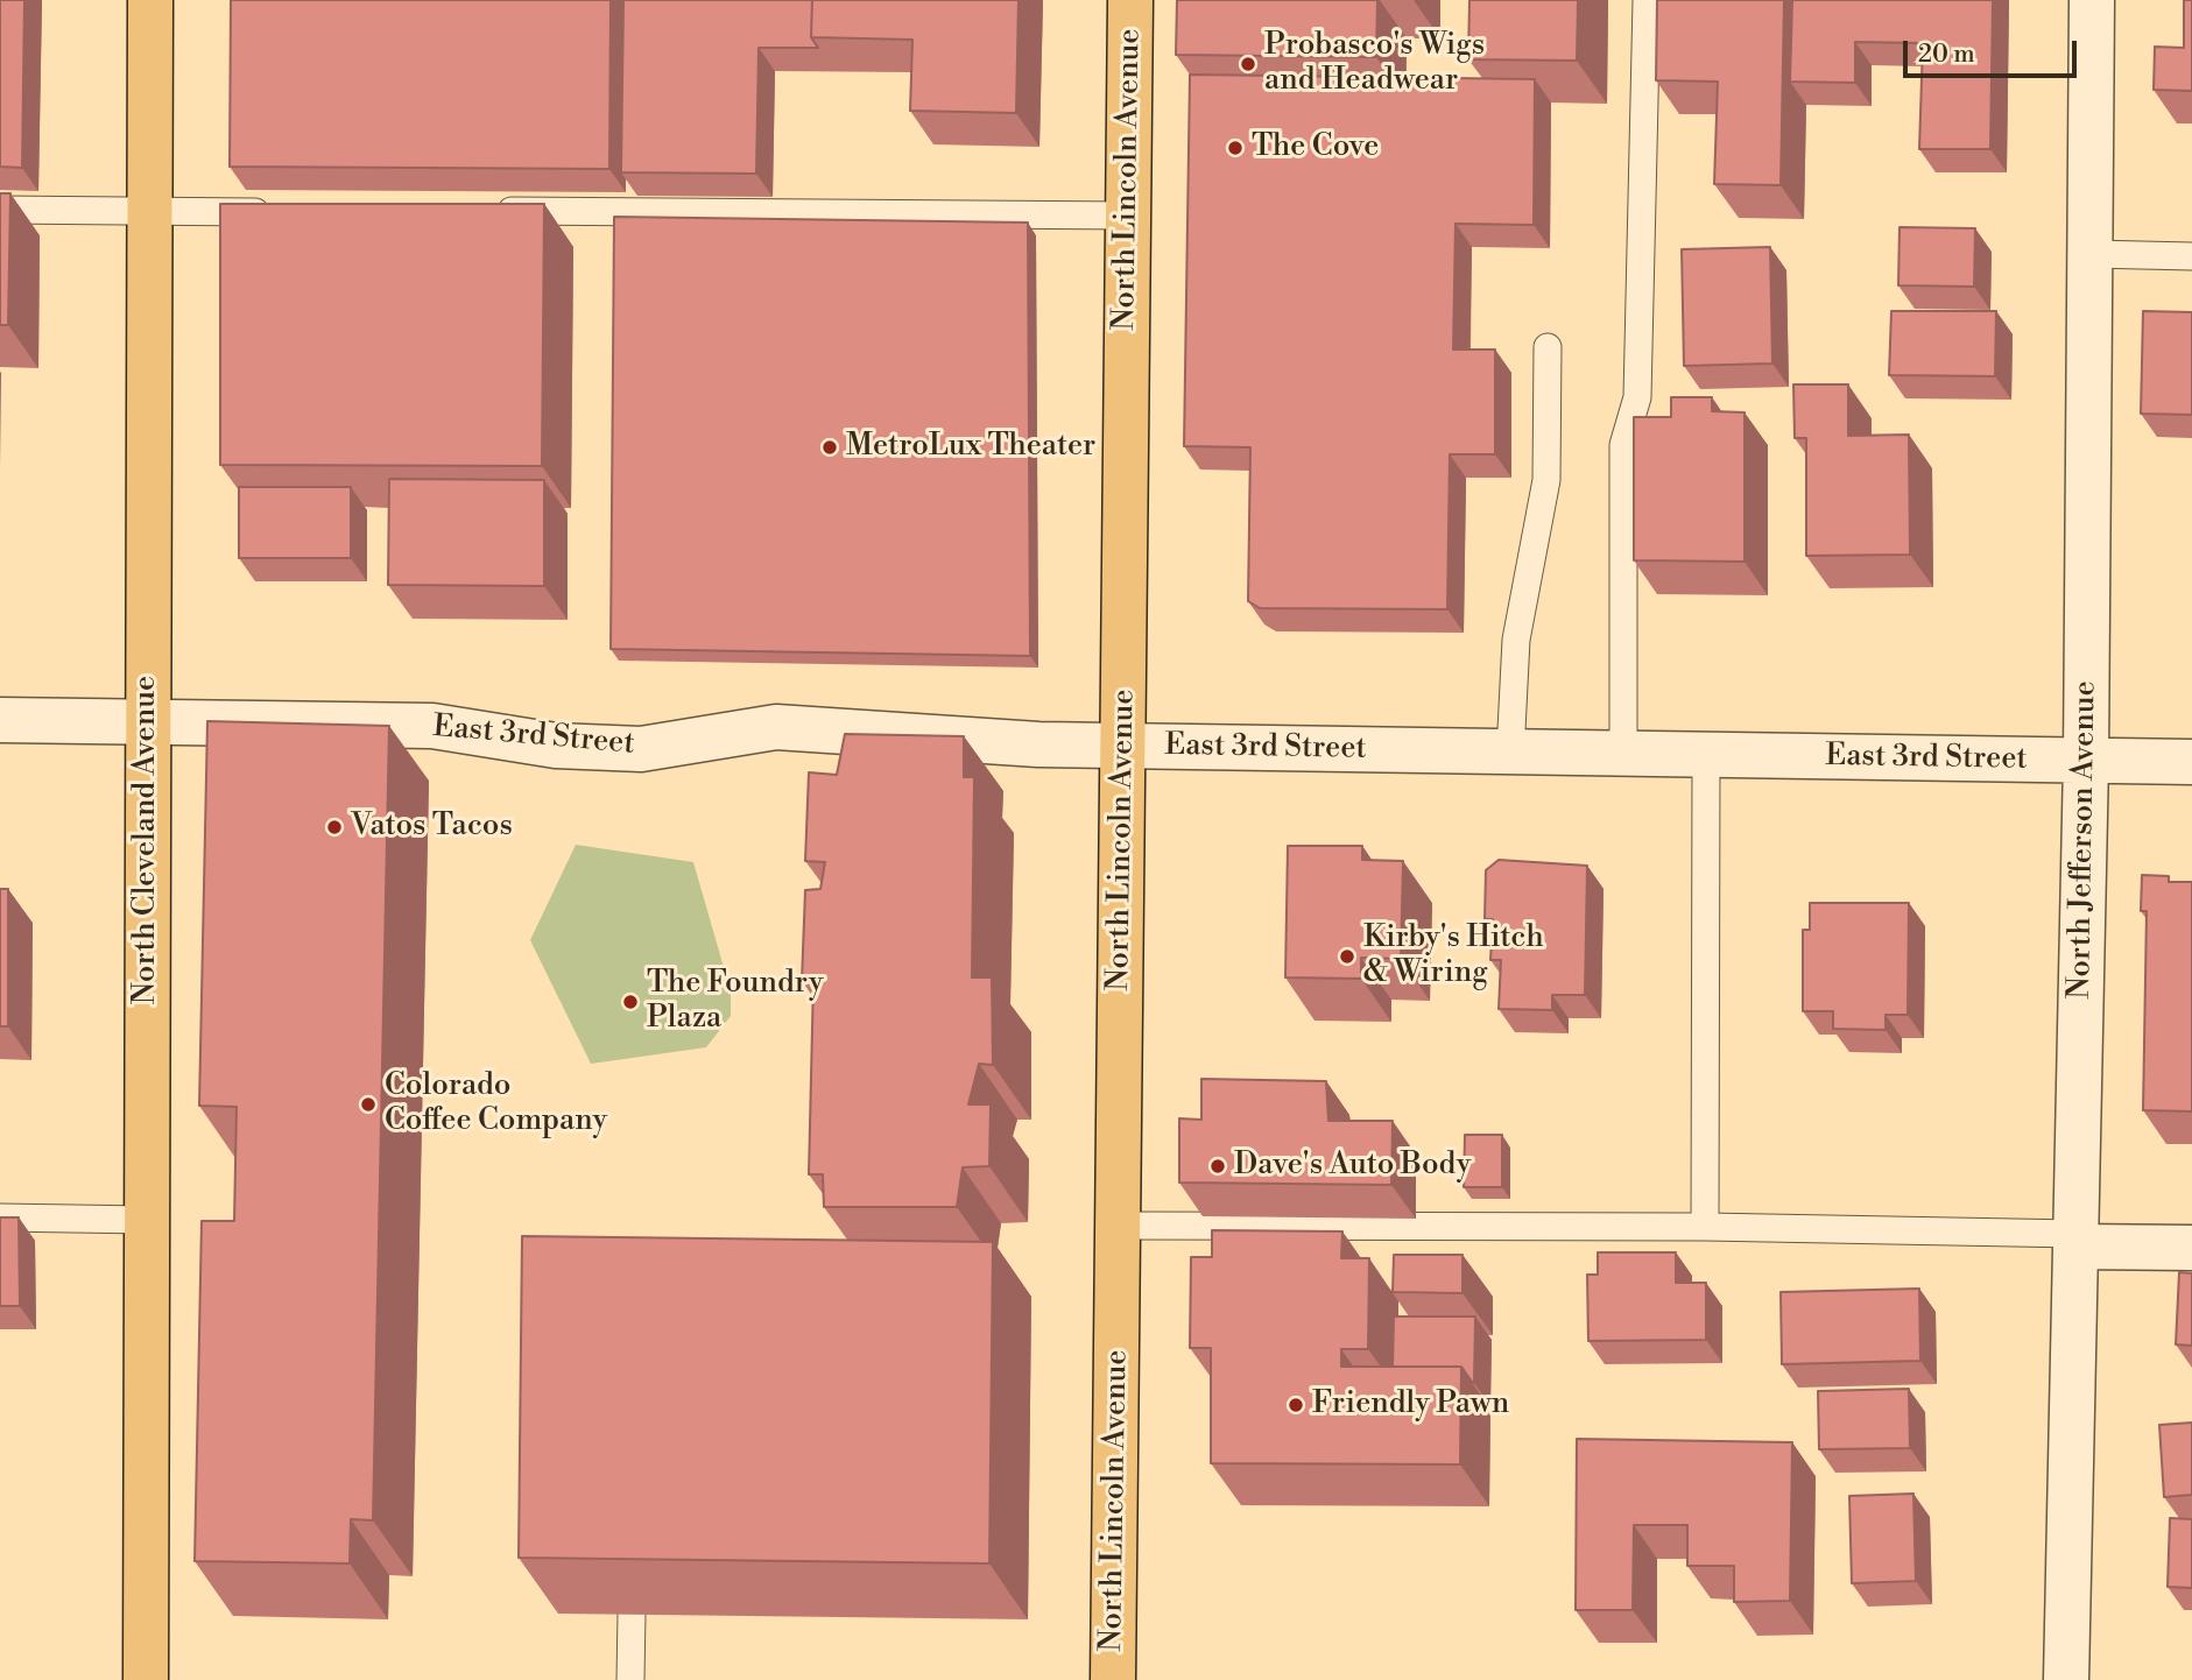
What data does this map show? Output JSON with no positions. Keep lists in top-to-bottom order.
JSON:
{
  "streets": {
    "highway": ["North Lincoln Avenue", "North Cleveland Avenue"],
    "street": ["East 3rd Street", "North Jefferson Avenue"]
  },
  "crossings": [
    ["North Lincoln Avenue", "East 3rd Street"],
    ["East 3rd Street", "North Cleveland Avenue"],
    ["East 3rd Street", "North Jefferson Avenue"]
  ],
  "places": [
    "Probasco's Wigs and Headwear",
    "The Cove",
    "MetroLux Theater",
    "Vatos Tacos",
    "Kirby's Hitch & Wiring",
    "The Foundry Plaza",
    "Colorado Coffee Company",
    "Dave's Auto Body",
    "Friendly Pawn"
  ],
  "scale_bar": "20 m"
}
